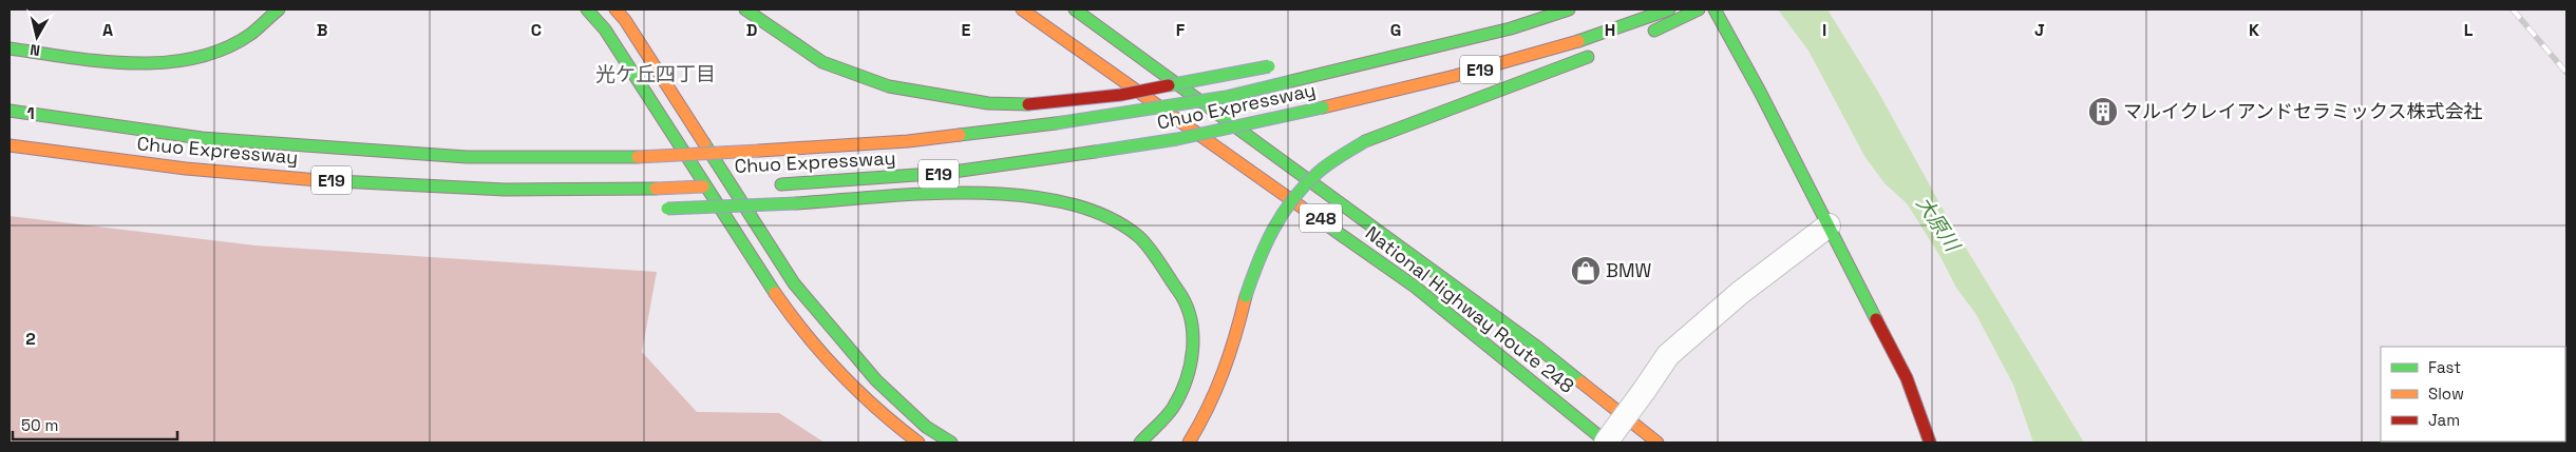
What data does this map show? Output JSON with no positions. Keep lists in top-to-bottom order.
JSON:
{
  "streets": {
    "main road": [
      "E19",
      "Chuo Expressway",
      "248",
      "National Highway Route 248"
    ]
  },
  "districts": ["光ケ丘四丁目"],
  "water": ["大原川"],
  "places": {
    "building": ["マルイクレイアンドセラミックス株式会社"],
    "shop": ["BMW"]
  },
  "legend": ["Fast", "Slow", "Jam"],
  "scale_bar": "50 m",
  "north": "bottom",
  "grid": {
    "columns": [
      "A",
      "B",
      "C",
      "D",
      "E",
      "F",
      "G",
      "H",
      "I",
      "J",
      "K",
      "L"
    ],
    "rows": ["1", "2"]
  }
}
